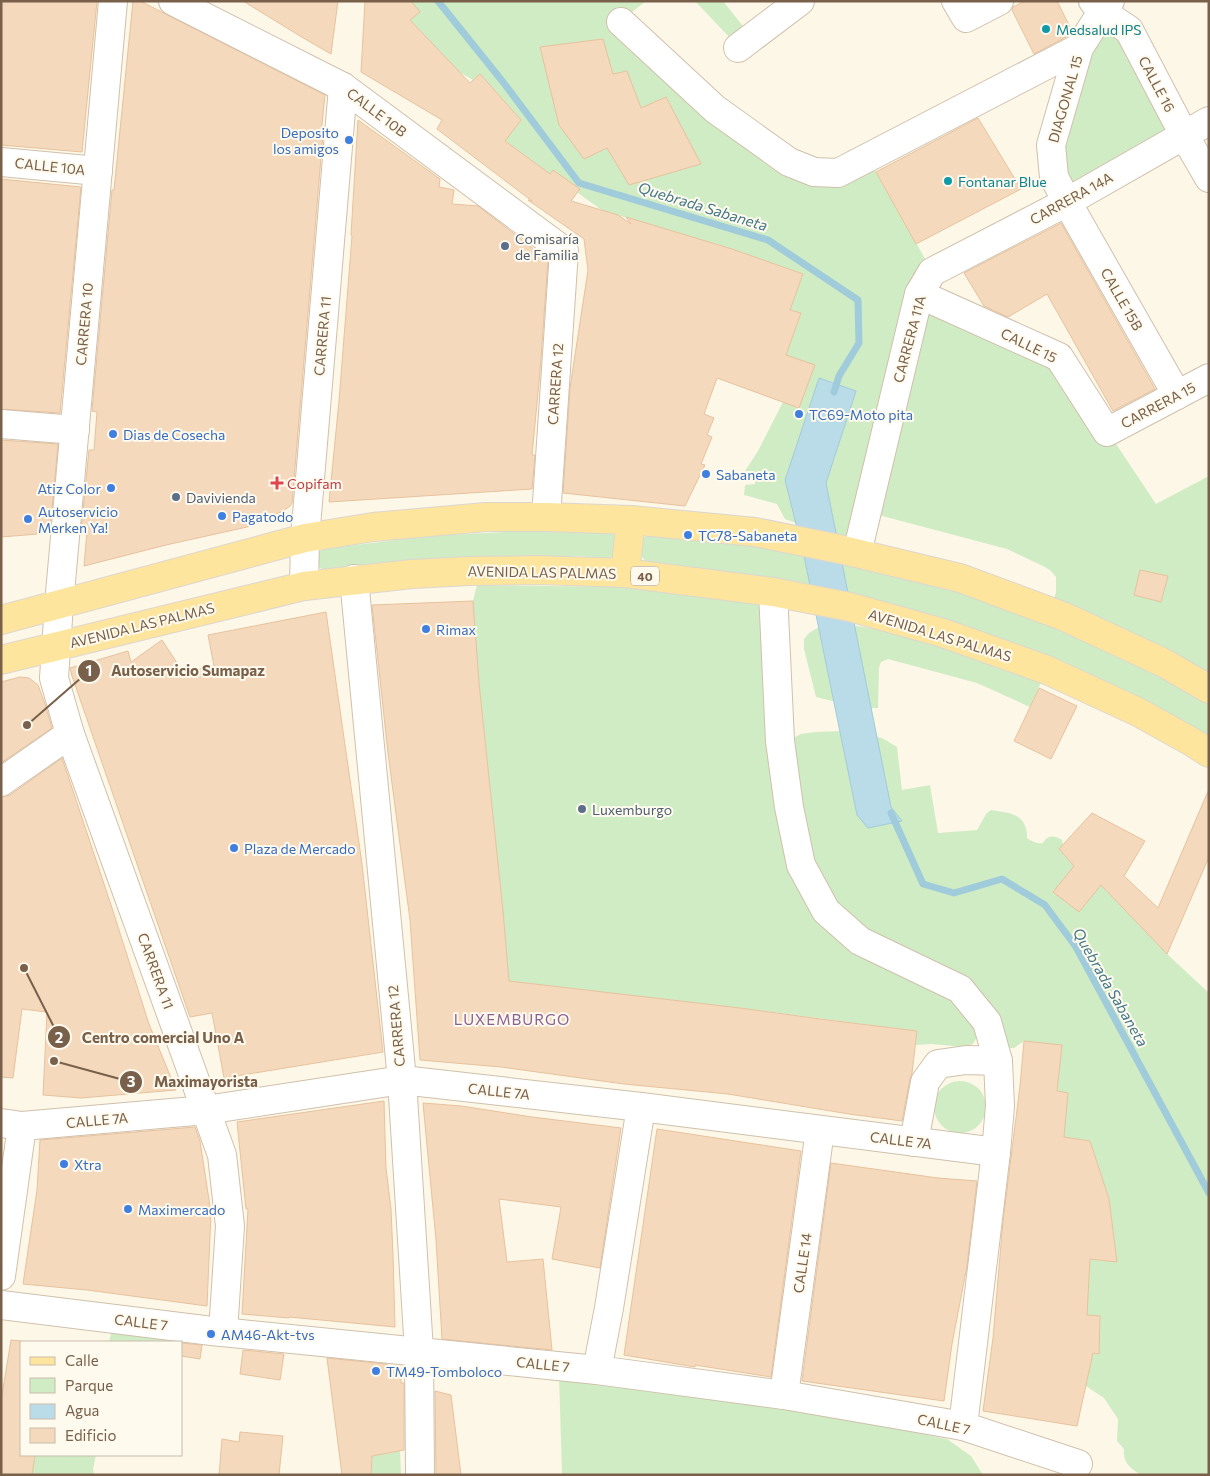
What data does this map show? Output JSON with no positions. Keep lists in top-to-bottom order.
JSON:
{
  "streets": {
    "main road": ["AVENIDA LAS PALMAS", "40"],
    "street": [
      "CALLE 16",
      "DIAGONAL 15",
      "CALLE 10B",
      "CALLE 10A",
      "CARRERA 14A",
      "CALLE 15B",
      "CARRERA 10",
      "CARRERA 11",
      "CARRERA 11A",
      "CALLE 15",
      "CARRERA 12",
      "CARRERA 15",
      "CALLE 7A",
      "CALLE 14",
      "CALLE 7"
    ]
  },
  "crossings": [
    ["CALLE 16", "DIAGONAL 15"],
    ["CALLE 16", "CARRERA 14A"],
    ["DIAGONAL 15", "CARRERA 14A"],
    ["DIAGONAL 15", "CALLE 15B"],
    ["CALLE 10B", "CARRERA 11"],
    ["CALLE 10B", "CARRERA 12"],
    ["CALLE 10A", "CARRERA 10"],
    ["CARRERA 14A", "CALLE 15B"],
    ["CARRERA 14A", "CARRERA 11A"],
    ["CARRERA 14A", "CALLE 15"],
    ["CALLE 15B", "CARRERA 15"],
    ["CARRERA 10", "CARRERA 11"],
    ["CARRERA 10", "AVENIDA LAS PALMAS"],
    ["CARRERA 11", "AVENIDA LAS PALMAS"],
    ["CARRERA 11", "CALLE 7A"],
    ["CARRERA 11", "CALLE 7"],
    ["CARRERA 11A", "CALLE 15"],
    ["CALLE 15", "CARRERA 15"],
    ["CARRERA 12", "AVENIDA LAS PALMAS"],
    ["CARRERA 12", "CALLE 7A"],
    ["CARRERA 12", "CALLE 7"],
    ["AVENIDA LAS PALMAS", "40"],
    ["CALLE 7A", "CALLE 14"],
    ["CALLE 14", "CALLE 7"]
  ],
  "districts": ["LUXEMBURGO"],
  "water": ["Quebrada Sabaneta"],
  "places": {
    "other": [
      "Medsalud IPS",
      "Deposito los amigos",
      "Fontanar Blue",
      "Comisaría de Familia",
      "TC69-Moto pita",
      "Dias de Cosecha",
      "Sabaneta",
      "Atiz Color",
      "Davivienda",
      "Pagatodo",
      "Autoservicio Merken Ya!",
      "TC78-Sabaneta",
      "Rimax",
      "Autoservicio Sumapaz",
      "Luxemburgo",
      "Plaza de Mercado",
      "Centro comercial Uno A",
      "Maximayorista",
      "Xtra",
      "Maximercado",
      "AM46-Akt-tvs",
      "TM49-Tomboloco"
    ],
    "health": ["Copifam"]
  },
  "legend": [
    "Calle",
    "Parque",
    "Agua",
    "Edificio"
  ]
}
